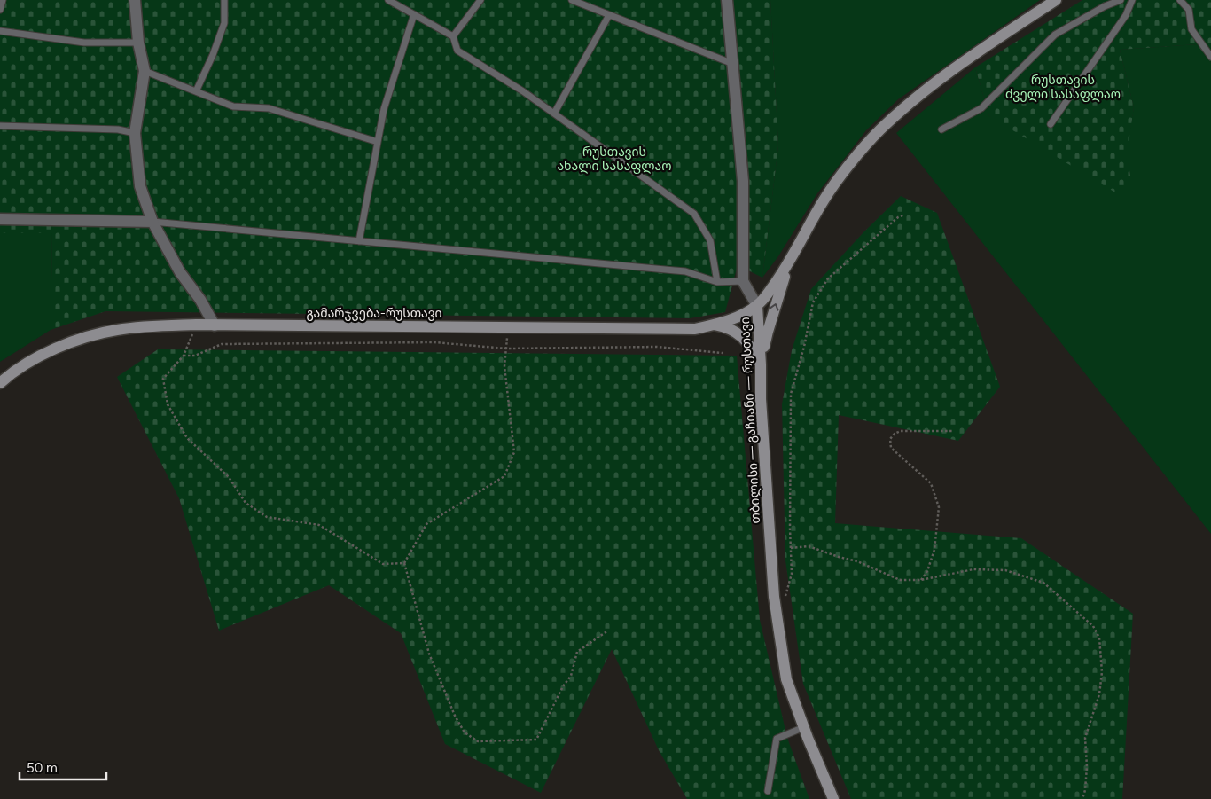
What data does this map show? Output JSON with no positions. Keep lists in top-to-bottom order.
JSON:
{
  "streets": {
    "main road": ["გამარჯვება-რუსთავი", "თბილისი — გაჩიანი — რუსთავი"]
  },
  "crossings": [
    ["გამარჯვება-რუსთავი", "თბილისი — გაჩიანი — რუსთავი"]
  ],
  "parks": ["რუსთავის ძველი სასაფლაო", "რუსთავის ახალი სასაფლაო"],
  "scale_bar": "50 m"
}
